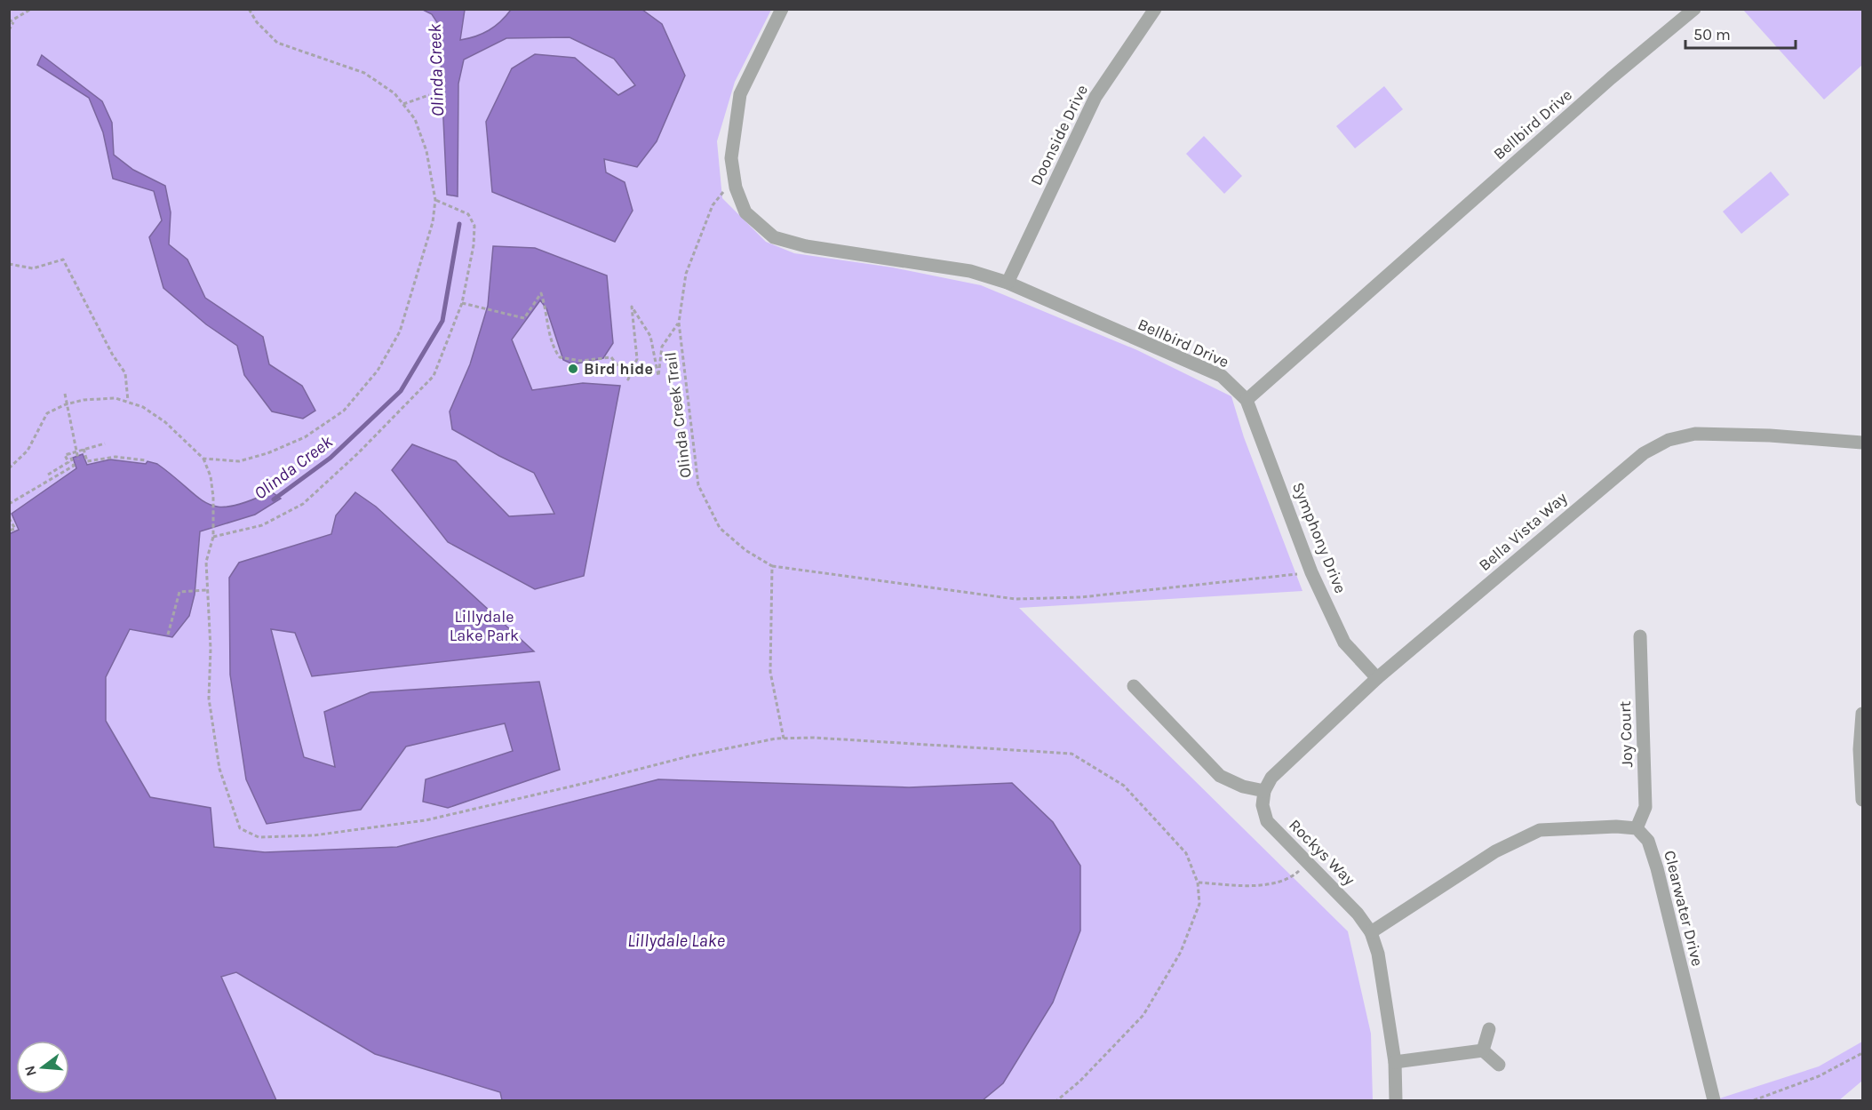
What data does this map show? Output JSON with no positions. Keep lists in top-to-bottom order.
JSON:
{
  "streets": {
    "street": [
      "Bellbird Drive",
      "Doonside Drive",
      "Bella Vista Way",
      "Symphony Drive",
      "Joy Court",
      "Rockys Way",
      "Clearwater Drive"
    ],
    "path": ["Olinda Creek Trail"]
  },
  "crossings": [
    ["Bellbird Drive", "Doonside Drive"],
    ["Bellbird Drive", "Symphony Drive"],
    ["Bella Vista Way", "Symphony Drive"],
    ["Bella Vista Way", "Rockys Way"],
    ["Joy Court", "Clearwater Drive"]
  ],
  "water": ["Olinda Creek", "Lillydale Lake"],
  "parks": ["Lillydale Lake Park"],
  "places": ["Bird hide"],
  "scale_bar": "50 m",
  "north": "left"
}
